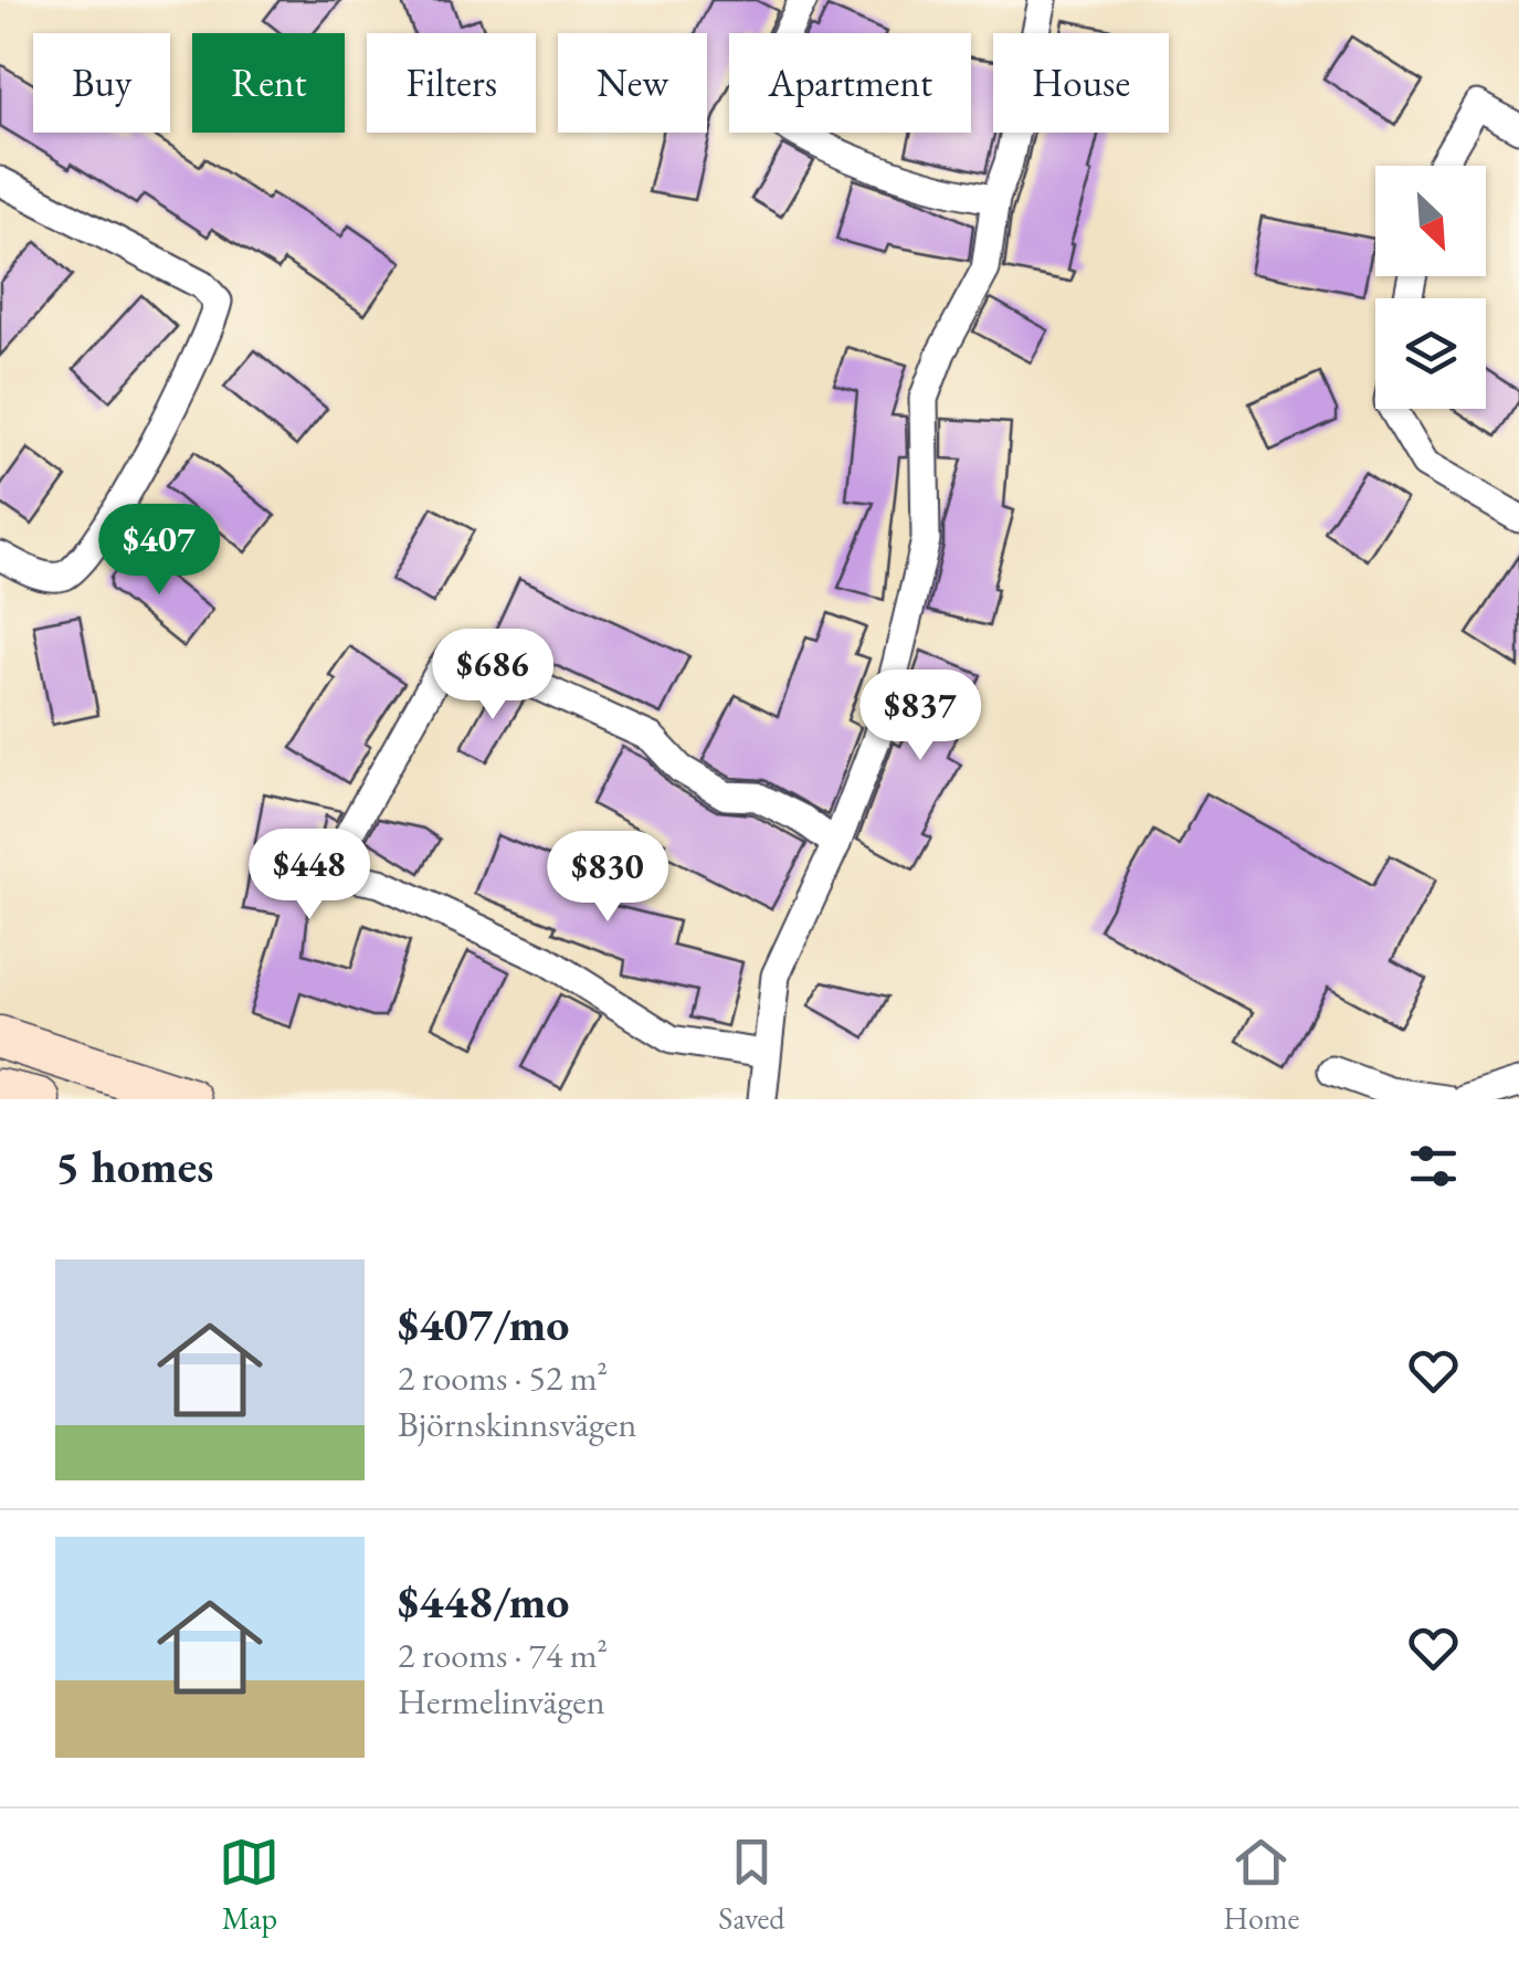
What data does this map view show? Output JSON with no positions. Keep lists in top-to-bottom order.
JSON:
{
  "north": "bottom right",
  "page": {
    "chip": [
      "Buy",
      "Rent",
      "Filters",
      "New",
      "Apartment",
      "House"
    ],
    "price": [
      "$407",
      "$686",
      "$837",
      "$448",
      "$830"
    ],
    "heading": "5 homes",
    "list": [
      {
        "name": "$407/mo",
        "note": "2 rooms · 52 m² · Björnskinnsvägen"
      },
      {
        "name": "$448/mo",
        "note": "2 rooms · 74 m² · Hermelinvägen"
      }
    ],
    "tabs": ["Map", "Saved", "Home"]
  }
}
